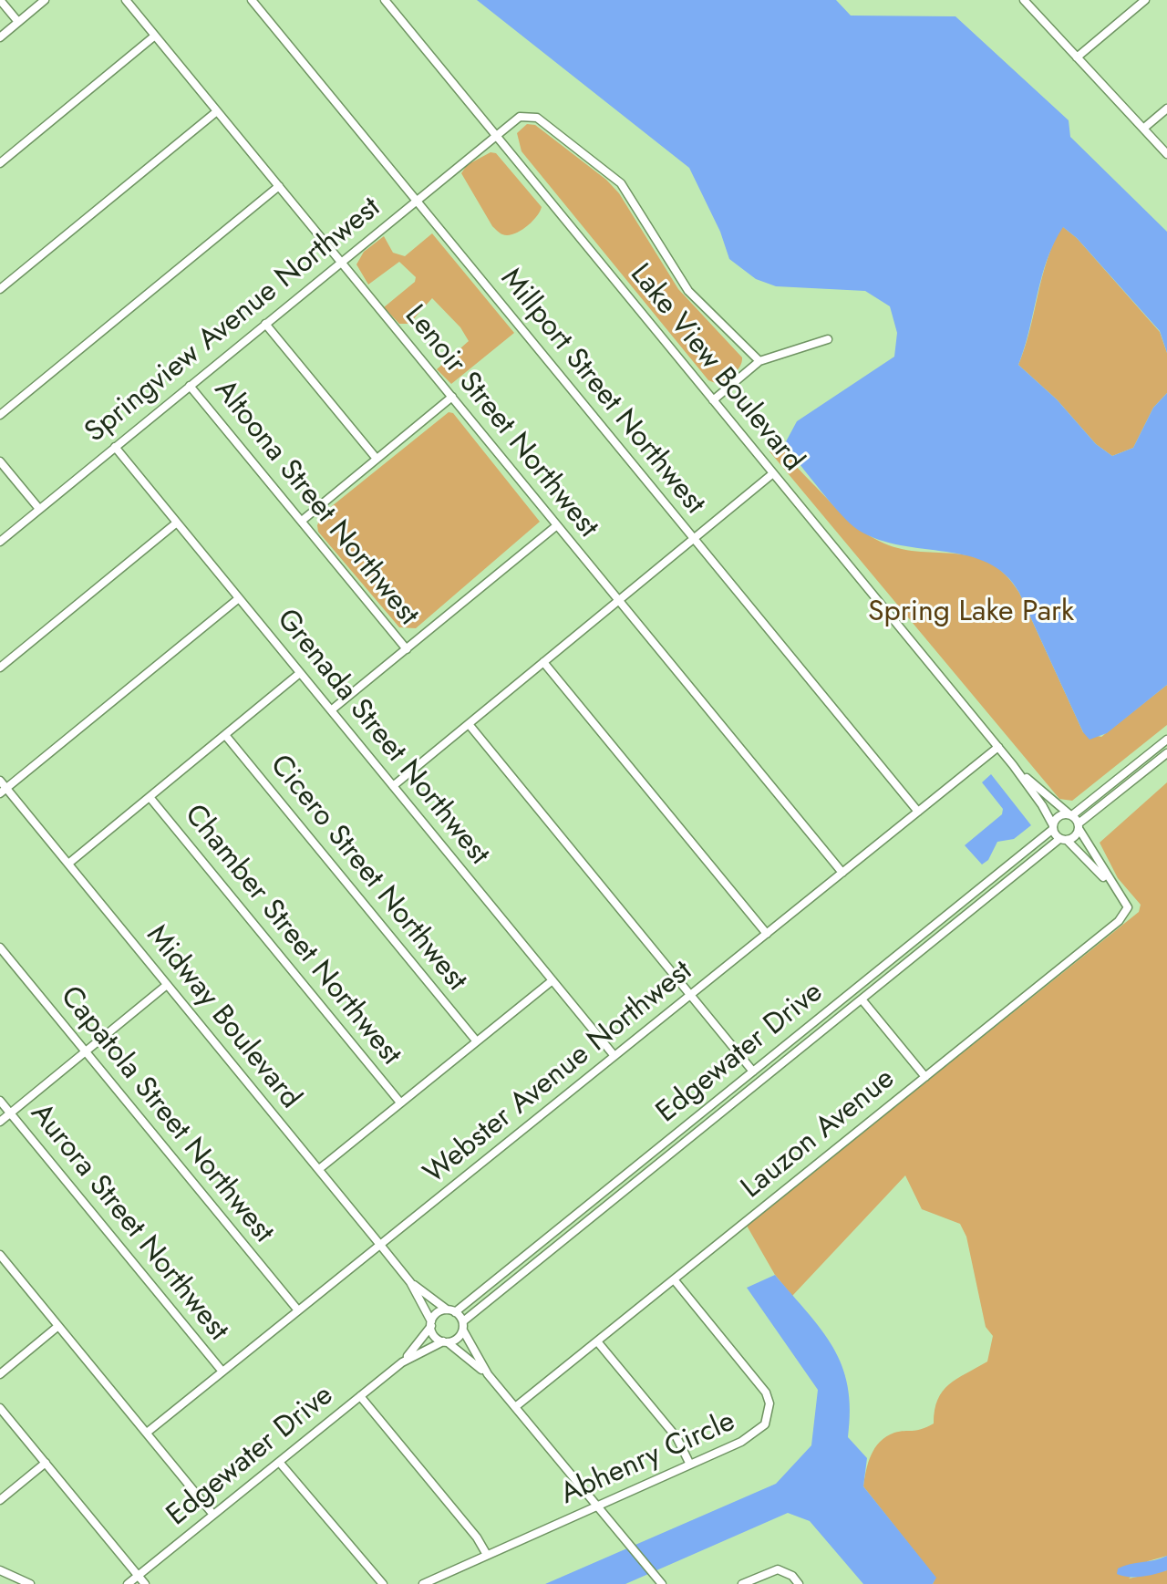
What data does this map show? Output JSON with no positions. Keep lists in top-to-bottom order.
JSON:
{
  "streets": {
    "street": [
      "Springview Avenue Northwest",
      "Lake View Boulevard",
      "Millport Street Northwest",
      "Lenoir Street Northwest",
      "Altoona Street Northwest",
      "Grenada Street Northwest",
      "Cicero Street Northwest",
      "Chamber Street Northwest",
      "Midway Boulevard",
      "Edgewater Drive",
      "Webster Avenue Northwest",
      "Capatola Street Northwest",
      "Lauzon Avenue",
      "Aurora Street Northwest",
      "Abhenry Circle"
    ]
  },
  "crossings": [
    ["Springview Avenue Northwest", "Lake View Boulevard"],
    ["Springview Avenue Northwest", "Millport Street Northwest"],
    ["Springview Avenue Northwest", "Lenoir Street Northwest"],
    ["Springview Avenue Northwest", "Altoona Street Northwest"],
    ["Springview Avenue Northwest", "Grenada Street Northwest"],
    ["Lake View Boulevard", "Edgewater Drive"],
    ["Lake View Boulevard", "Webster Avenue Northwest"],
    ["Lake View Boulevard", "Lauzon Avenue"],
    ["Millport Street Northwest", "Webster Avenue Northwest"],
    ["Lenoir Street Northwest", "Webster Avenue Northwest"],
    ["Grenada Street Northwest", "Webster Avenue Northwest"],
    ["Midway Boulevard", "Edgewater Drive"],
    ["Midway Boulevard", "Webster Avenue Northwest"],
    ["Edgewater Drive", "Lauzon Avenue"],
    ["Webster Avenue Northwest", "Capatola Street Northwest"],
    ["Webster Avenue Northwest", "Aurora Street Northwest"],
    ["Lauzon Avenue", "Abhenry Circle"]
  ],
  "parks": ["Spring Lake Park"]
}
